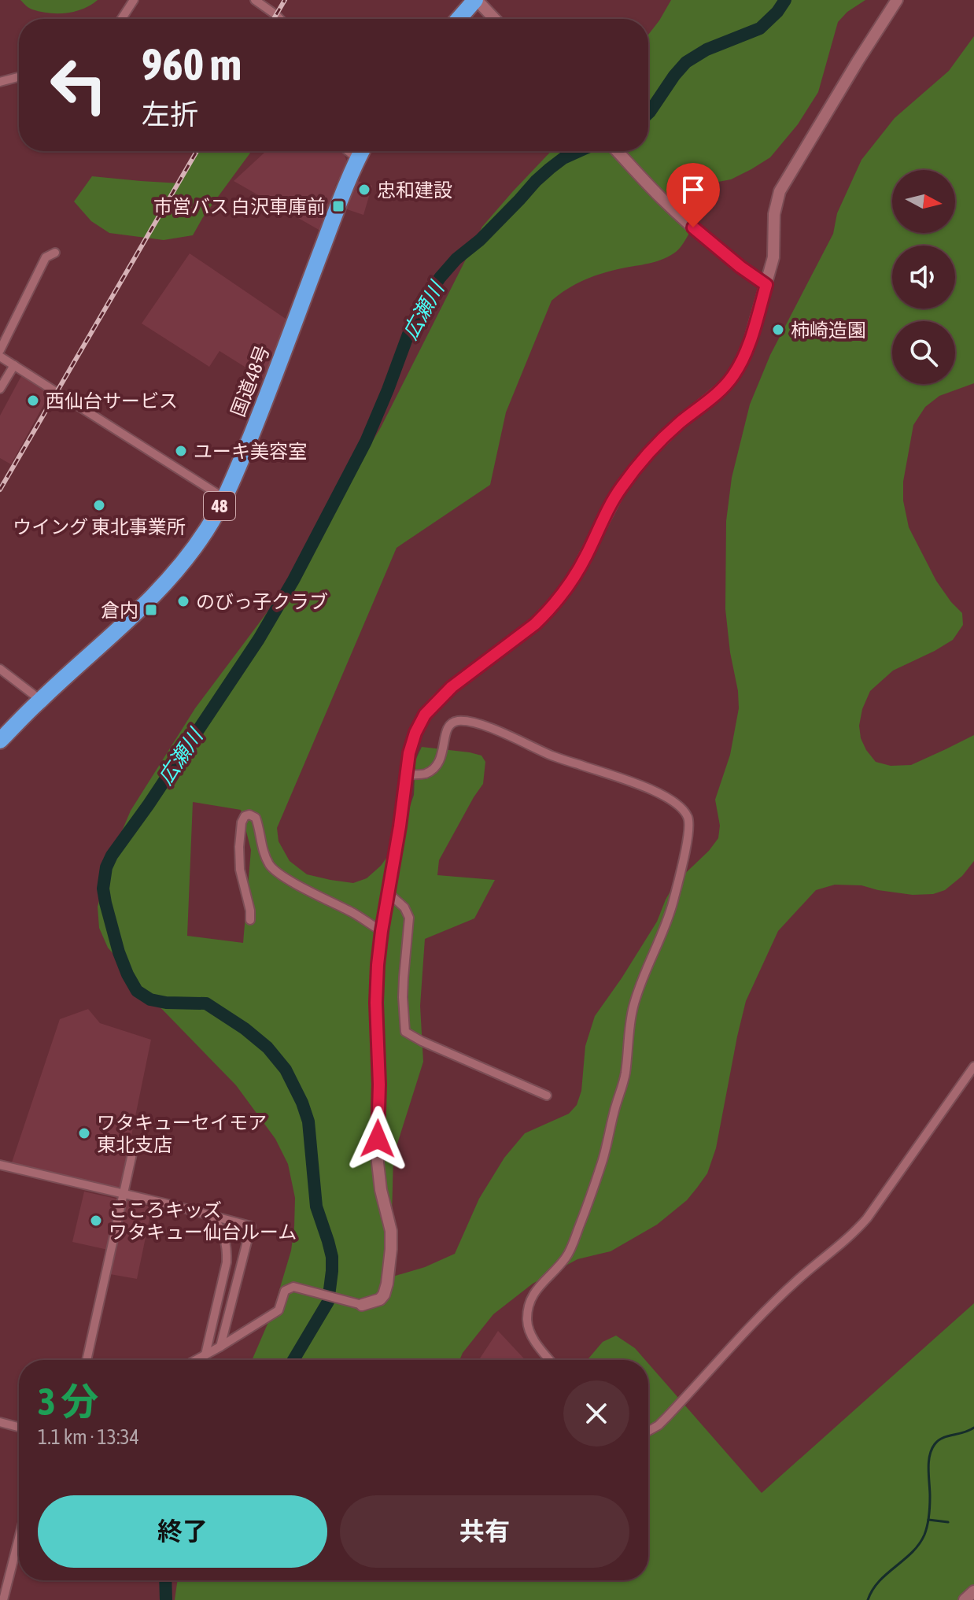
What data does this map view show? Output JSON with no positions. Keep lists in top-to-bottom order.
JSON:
{
  "streets": {
    "highway": ["国道48号", "48"]
  },
  "water": ["広瀬川"],
  "places": {
    "other": [
      "忠和建設",
      "柿崎造園",
      "西仙台サービス",
      "ユーキ美容室",
      "ウイング 東北事業所",
      "のびっ子クラブ",
      "ワタキューセイモア 東北支店",
      "こころキッズ ワタキュー仙台ルーム"
    ],
    "transit": ["市営バス 白沢車庫前", "倉内"]
  },
  "north": "right",
  "page": {
    "turn": ["960 m", "左折"],
    "heading": ["3 分", "1.1 km · 13:34"],
    "buttons": ["終了", "共有"]
  }
}
